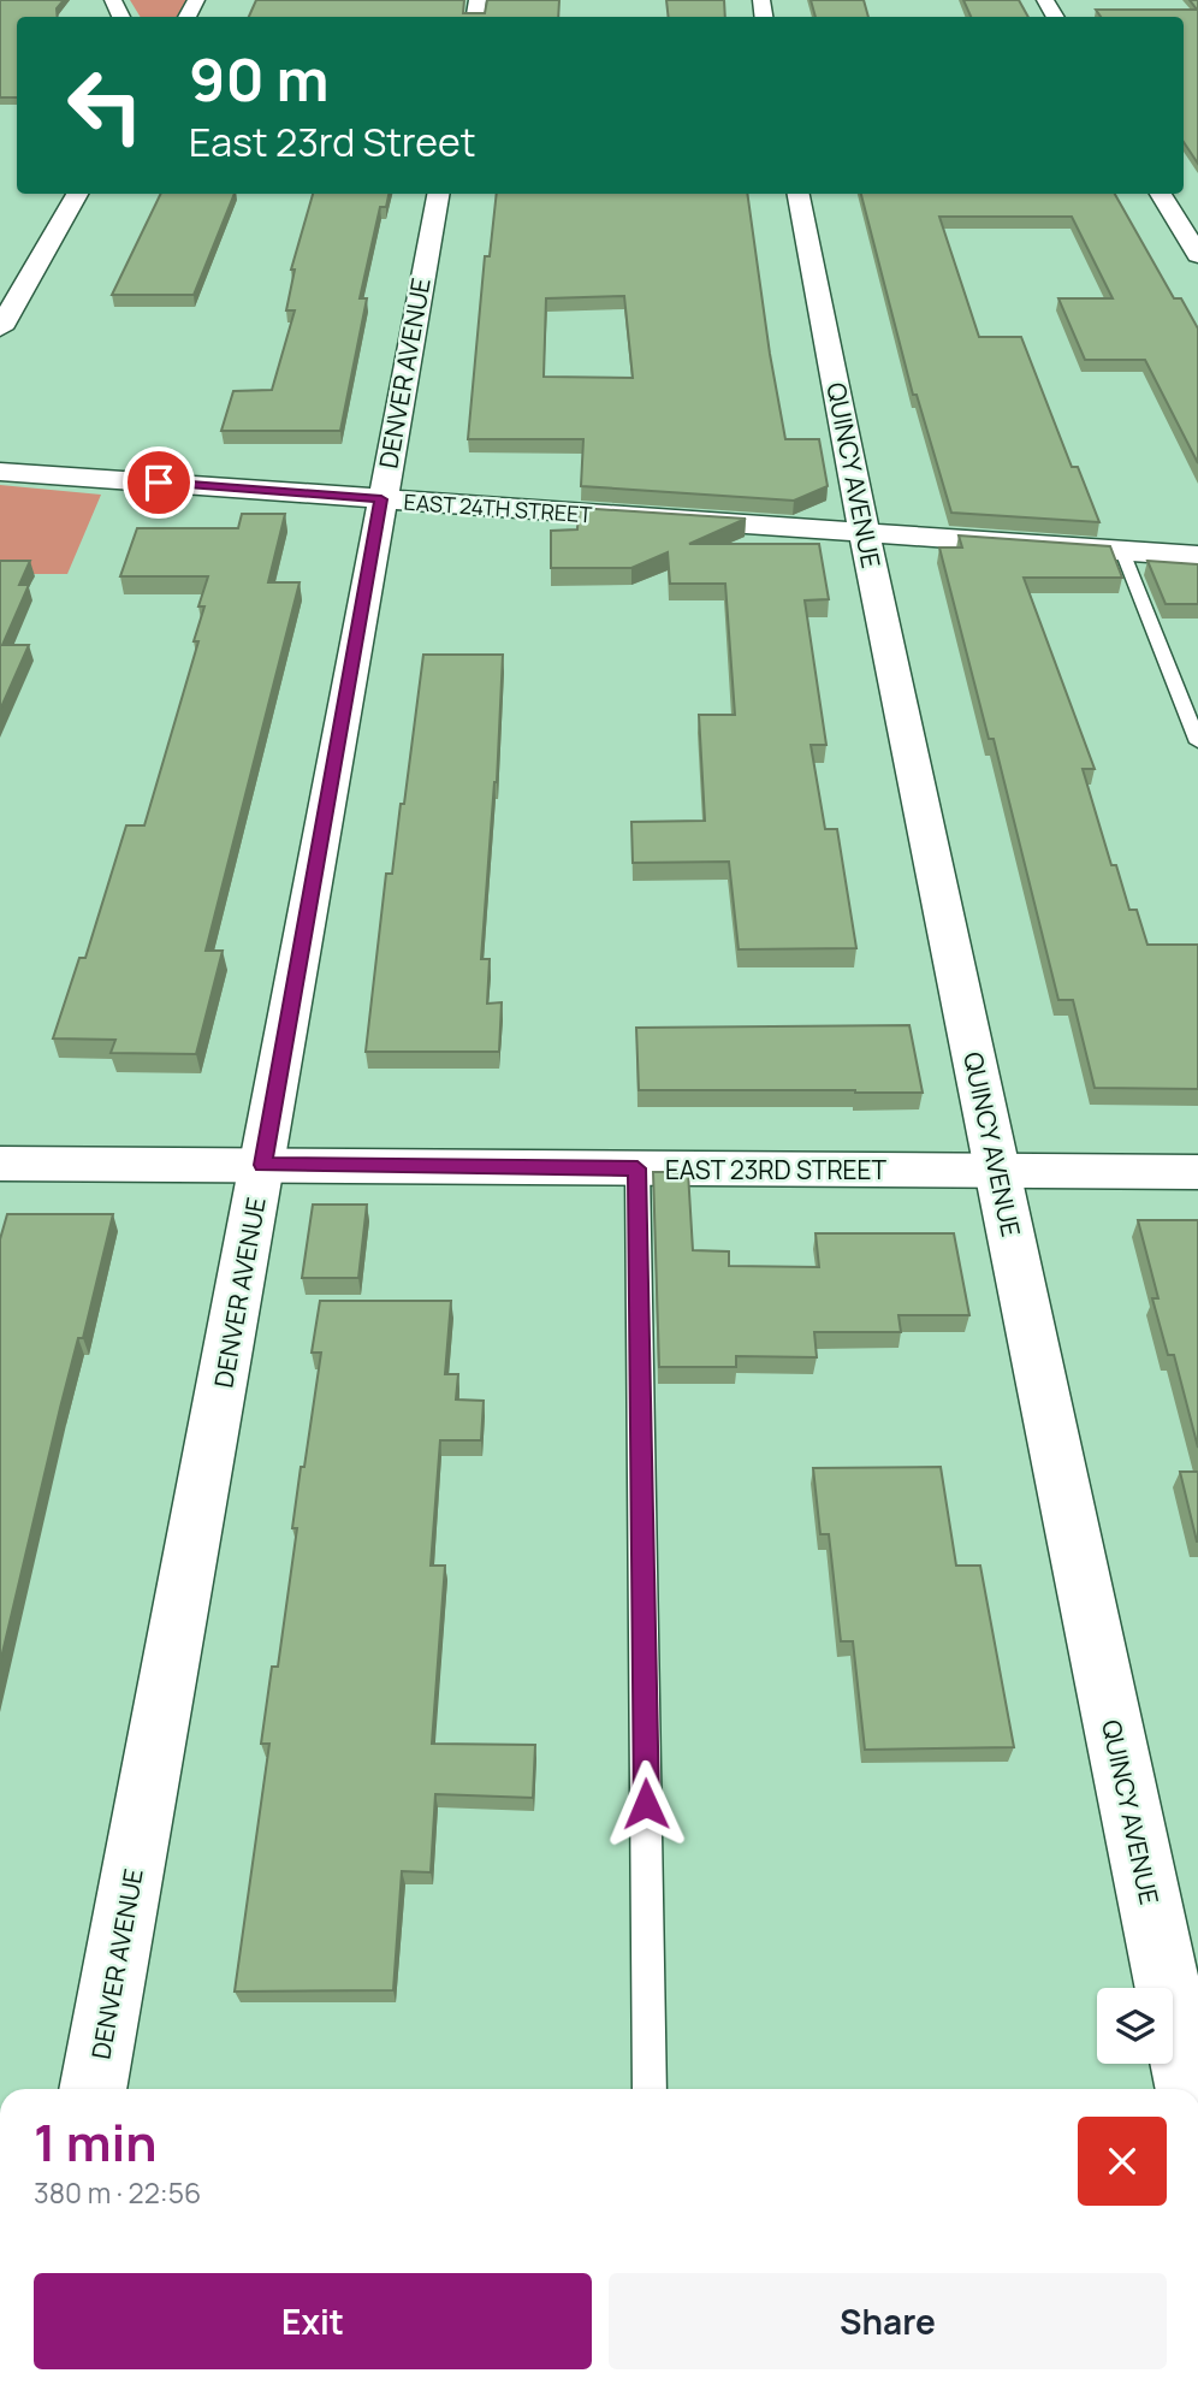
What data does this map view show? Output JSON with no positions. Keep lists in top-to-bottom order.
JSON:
{
  "streets": {
    "street": [
      "DENVER AVENUE",
      "QUINCY AVENUE",
      "EAST 24TH STREET",
      "EAST 23RD STREET"
    ]
  },
  "crossings": [
    ["DENVER AVENUE", "EAST 24TH STREET"],
    ["DENVER AVENUE", "EAST 23RD STREET"],
    ["QUINCY AVENUE", "EAST 24TH STREET"],
    ["QUINCY AVENUE", "EAST 23RD STREET"]
  ],
  "page": {
    "turn": ["90 m", "East 23rd Street"],
    "heading": ["1 min", "380 m · 22:56"],
    "buttons": ["Exit", "Share"]
  }
}
